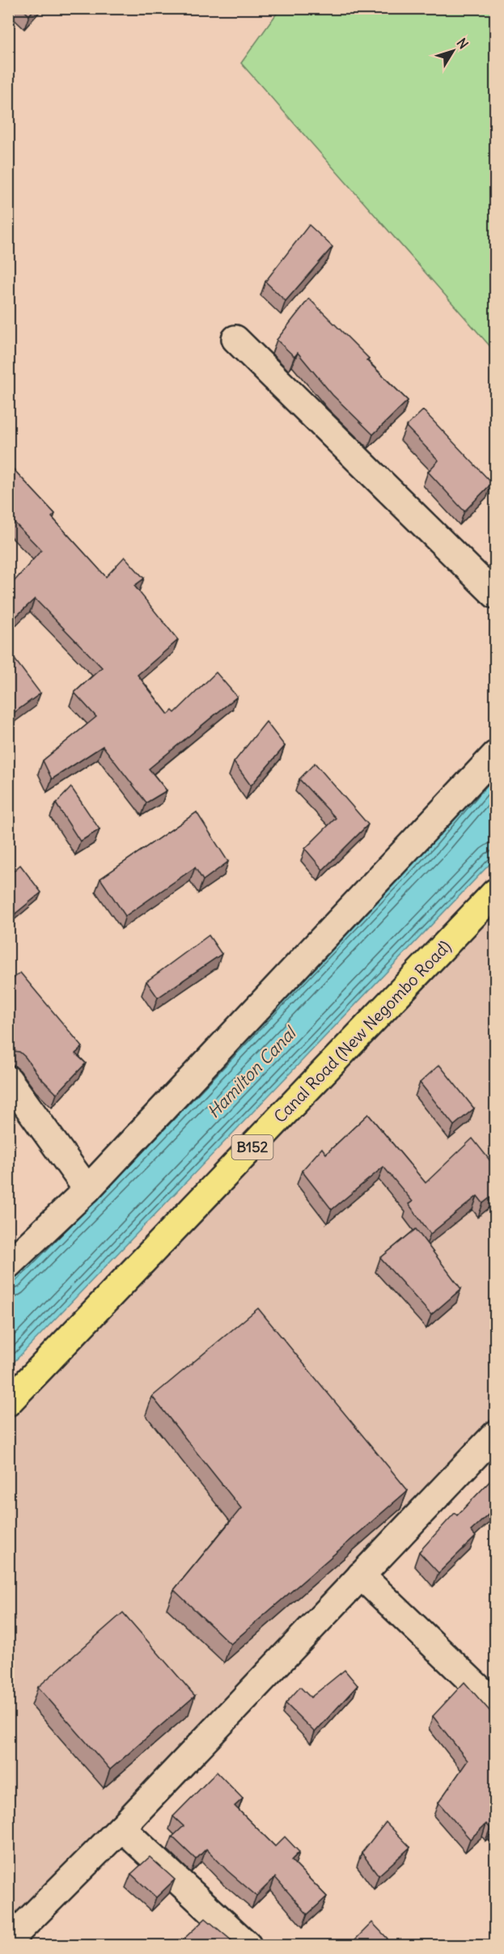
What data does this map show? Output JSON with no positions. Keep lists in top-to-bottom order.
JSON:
{
  "streets": {
    "main road": ["Canal Road (New Negombo Road)", "B152"]
  },
  "water": ["Hamilton Canal"],
  "north": "top right"
}
